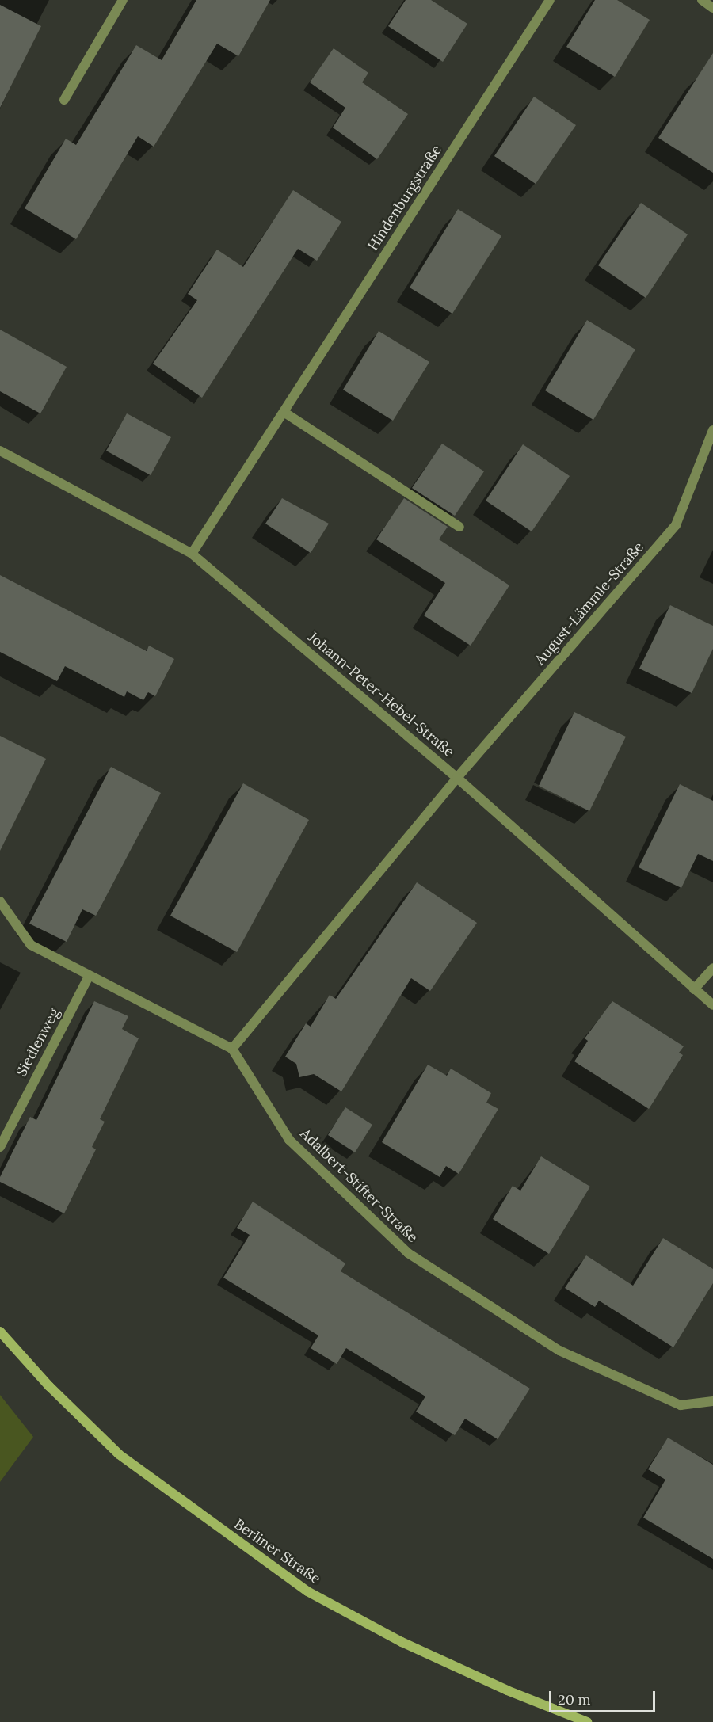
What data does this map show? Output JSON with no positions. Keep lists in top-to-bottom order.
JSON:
{
  "streets": {
    "main road": ["Berliner Straße"],
    "street": [
      "Hindenburgstraße",
      "August-Lämmle-Straße",
      "Johann-Peter-Hebel-Straße",
      "Siedlenweg",
      "Adalbert-Stifter-Straße"
    ]
  },
  "crossings": [
    ["Hindenburgstraße", "Johann-Peter-Hebel-Straße"],
    ["August-Lämmle-Straße", "Johann-Peter-Hebel-Straße"]
  ],
  "scale_bar": "20 m"
}
